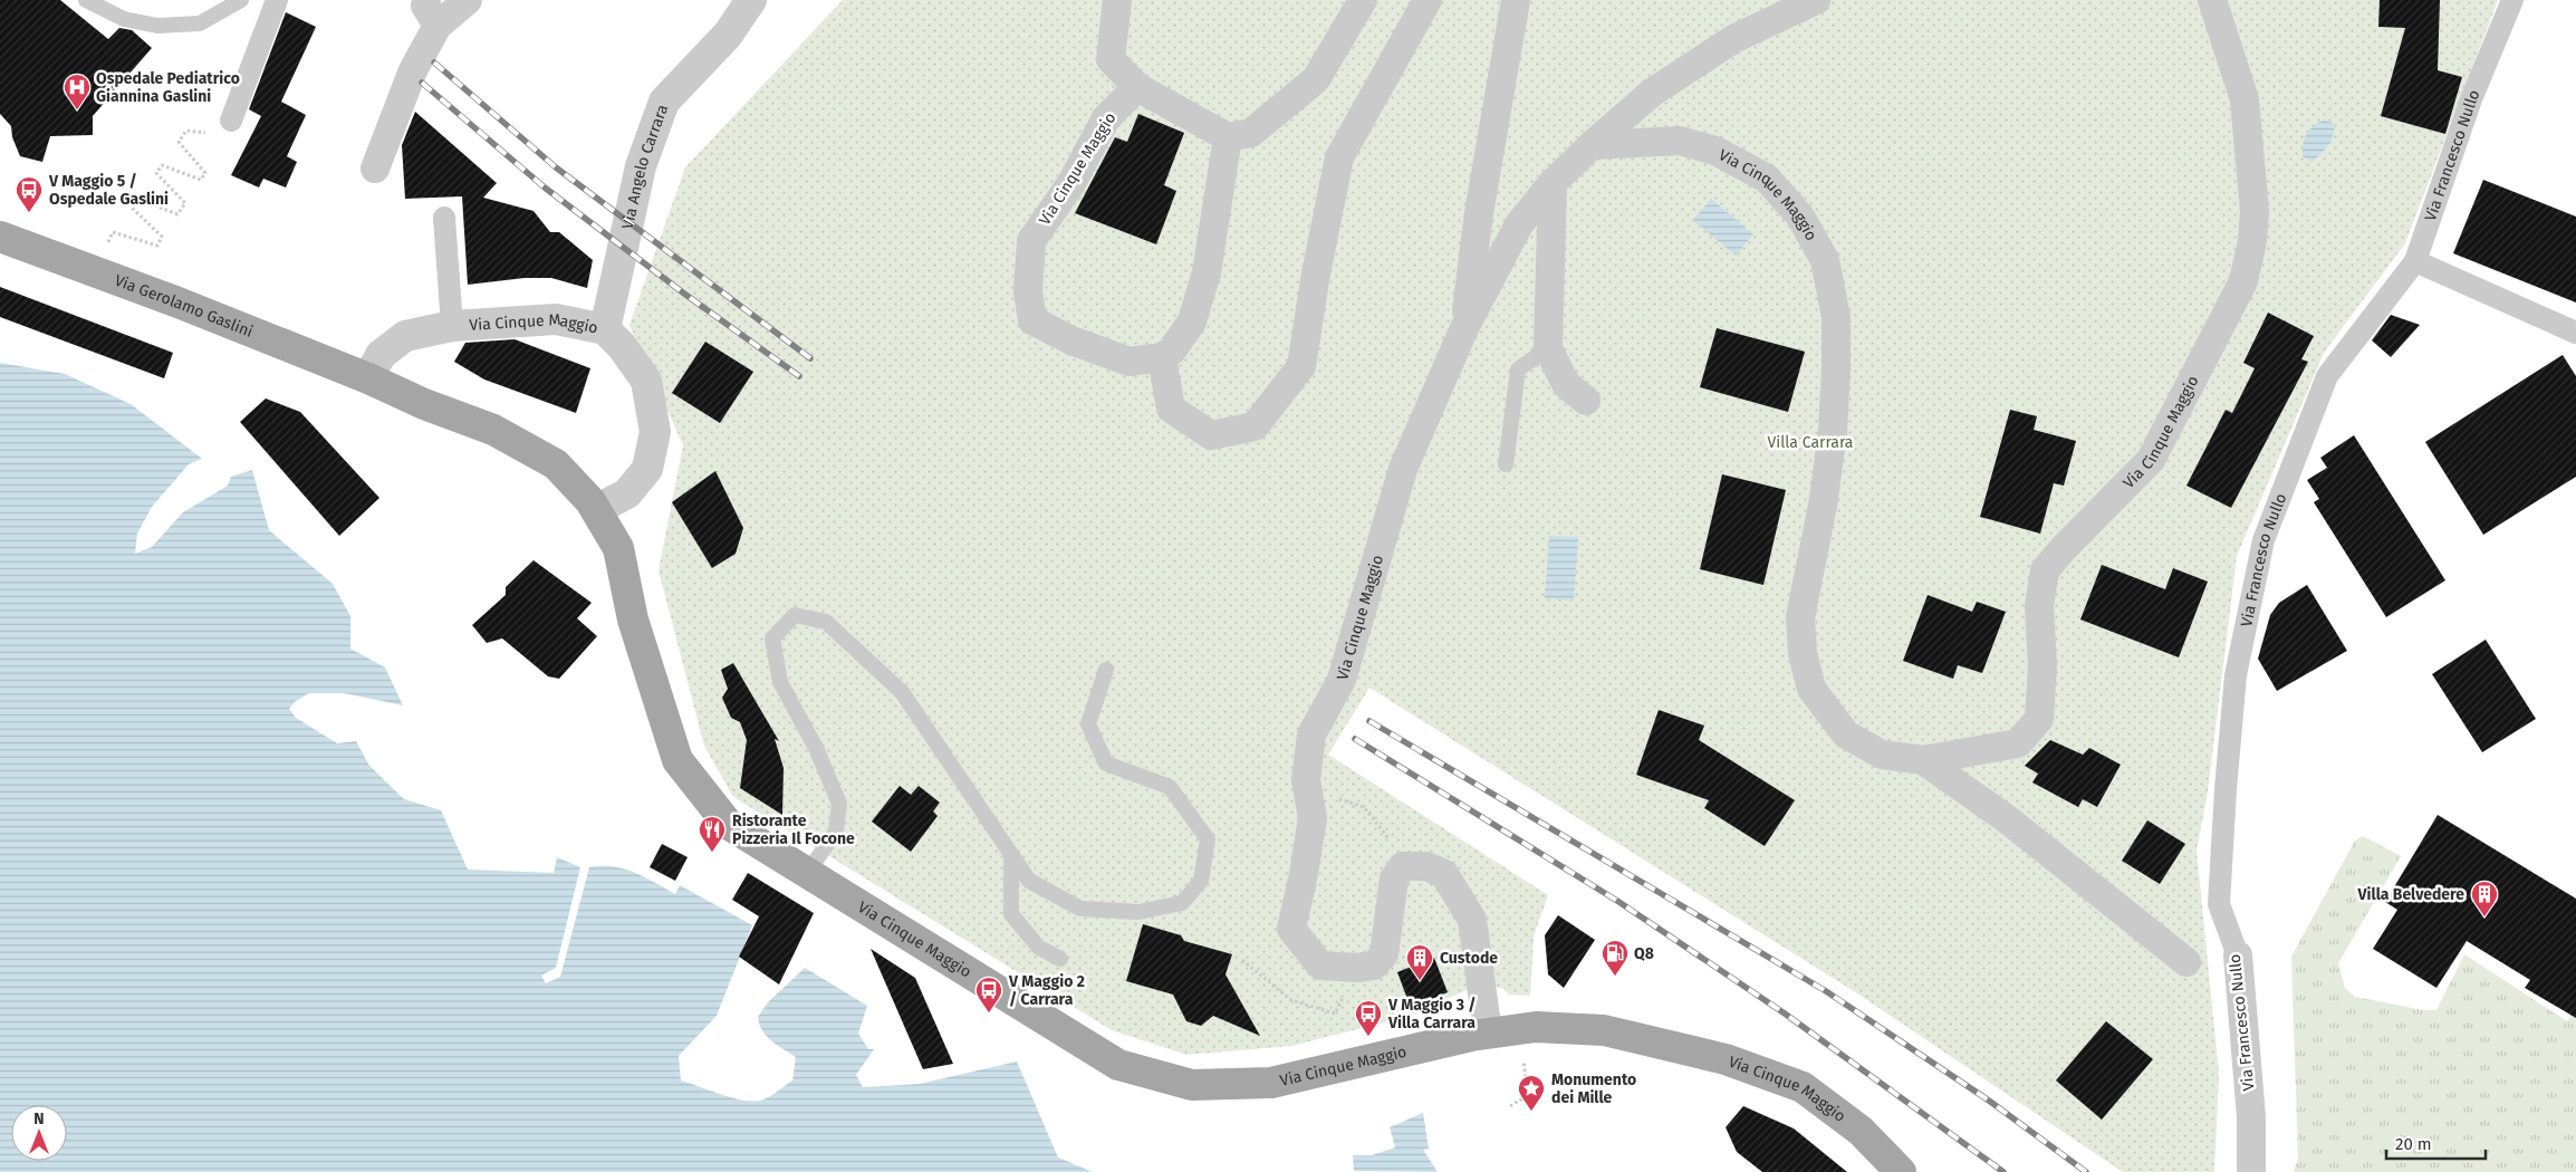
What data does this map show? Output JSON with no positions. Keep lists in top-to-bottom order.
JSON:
{
  "streets": {
    "main road": ["Via Cinque Maggio", "Via Gerolamo Gaslini"],
    "street": ["Via Francesco Nullo", "Via Angelo Carrara"]
  },
  "crossings": [
    ["Via Angelo Carrara", "Via Cinque Maggio"],
    ["Via Cinque Maggio", "Via Gerolamo Gaslini"]
  ],
  "parks": ["Villa Carrara"],
  "places": {
    "hospital": ["Ospedale Pediatrico Giannina Gaslini"],
    "bus stop": ["V Maggio 5 / Ospedale Gaslini", "V Maggio 2 / Carrara", "V Maggio 3 / Villa Carrara"],
    "restaurant": ["Ristorante Pizzeria Il Focone"],
    "building": ["Villa Belvedere", "Custode"],
    "fuel station": ["Q8"],
    "place": ["Monumento dei Mille"]
  },
  "scale_bar": "20 m",
  "north": "top"
}
